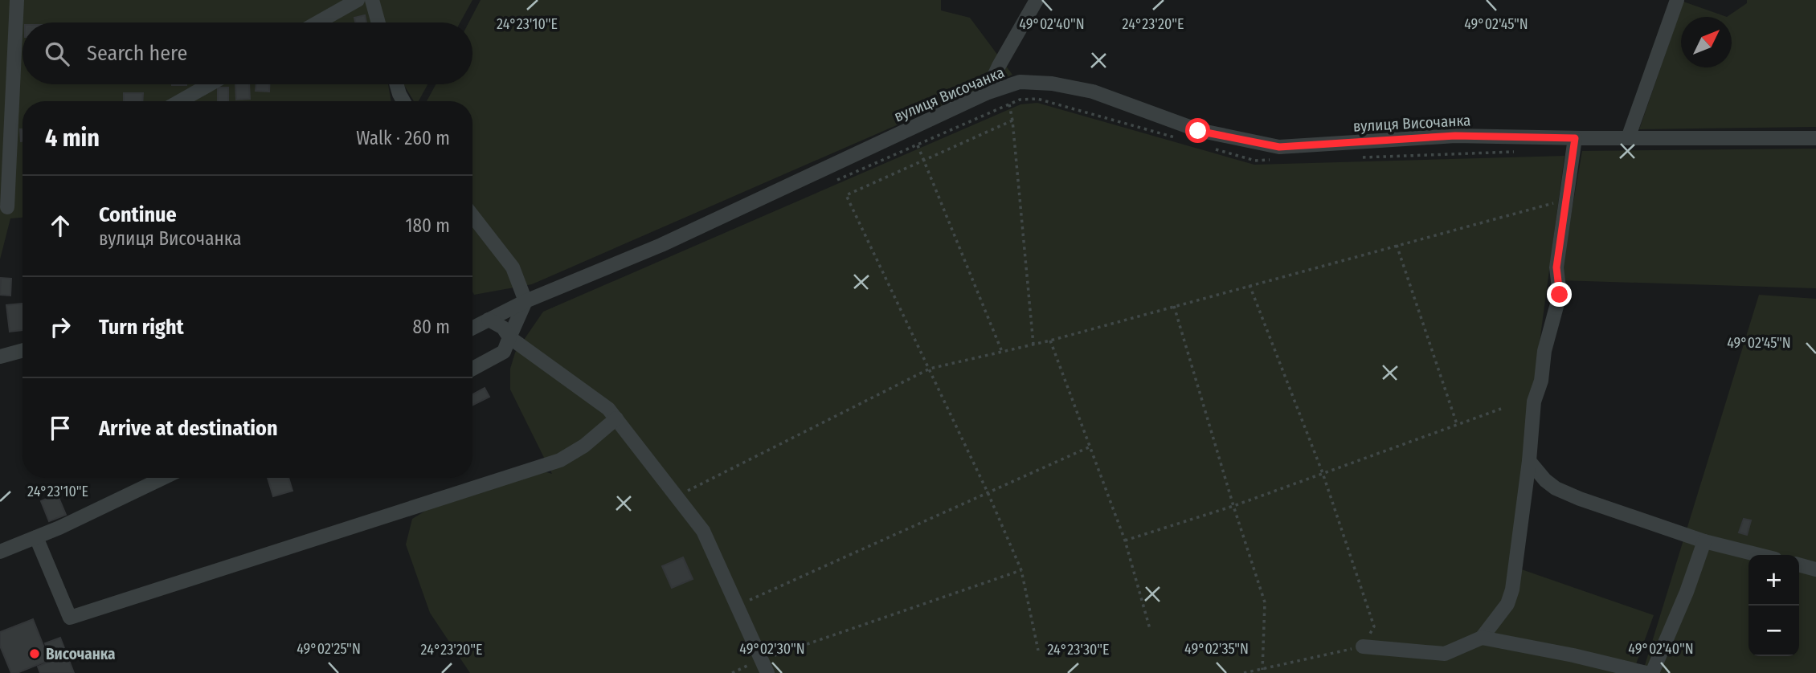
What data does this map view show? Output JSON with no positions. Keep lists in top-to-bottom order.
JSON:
{
  "streets": {
    "street": ["вулиця Височанка"]
  },
  "places": ["Височанка"],
  "north": "top right",
  "page": {
    "search": "Search here",
    "heading": ["4 min", "Walk · 260 m"],
    "list": [
      ["Continue", "вулиця Височанка", "180 m"],
      ["Turn right", "80 m"],
      "Arrive at destination"
    ],
    "map_buttons": ["+", "−"]
  },
  "coordinates": [
    "24°23'10\"E",
    "24°23'20\"E",
    "49°02'40\"N",
    "49°02'45\"N",
    "49°02'25\"N",
    "49°02'30\"N",
    "49°02'35\"N",
    "24°23'30\"E"
  ]
}
